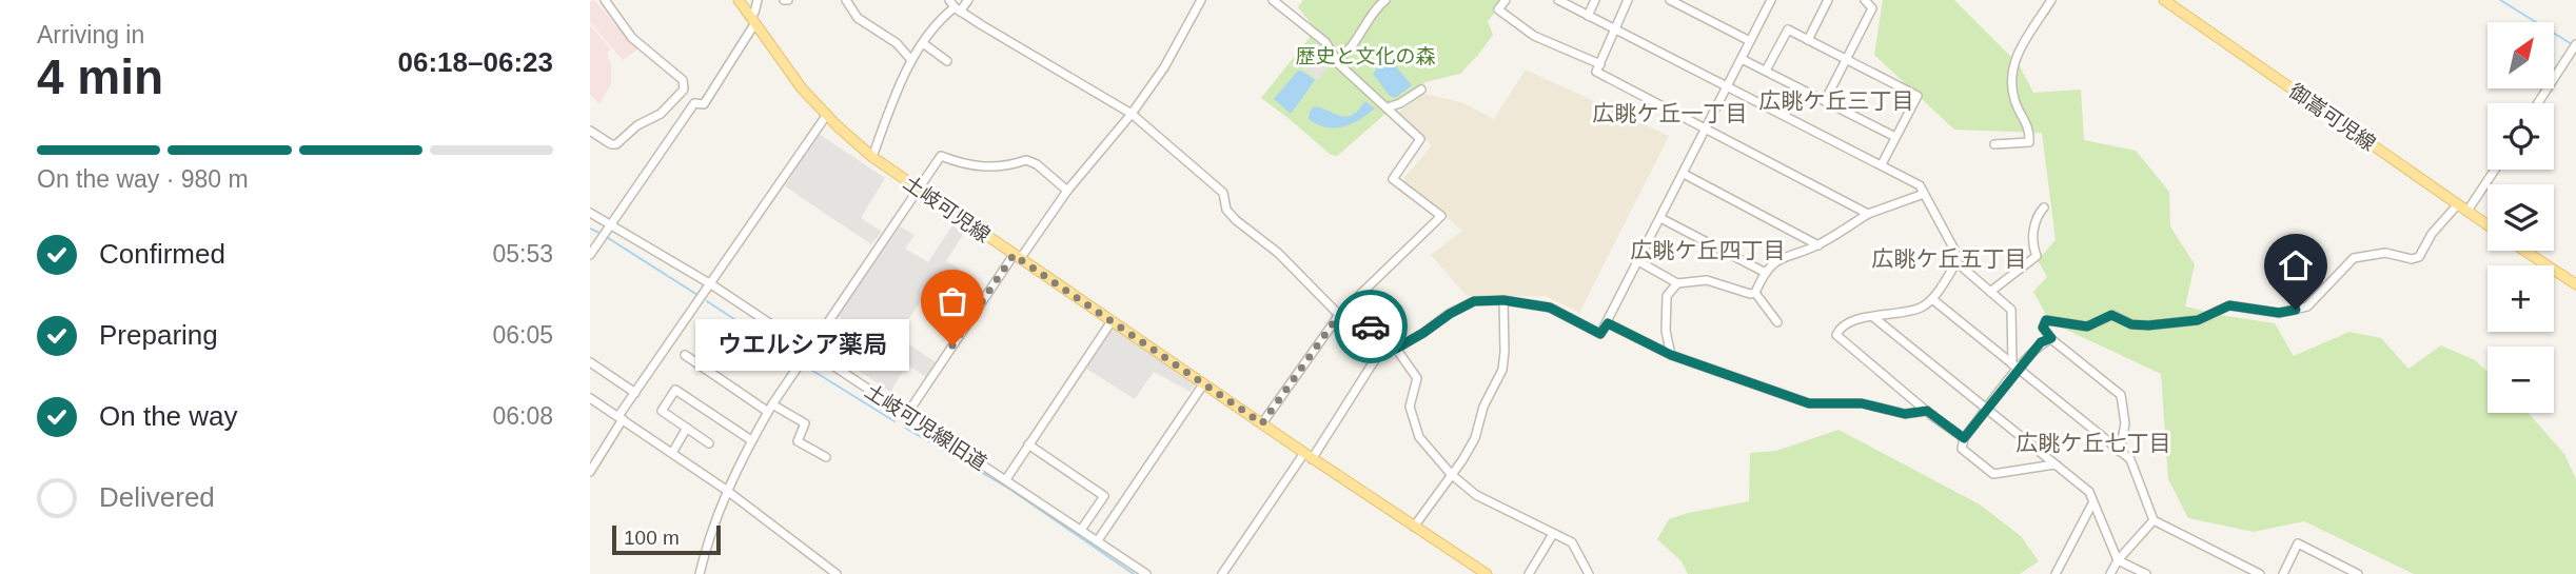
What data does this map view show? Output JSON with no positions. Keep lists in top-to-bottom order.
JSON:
{
  "streets": {
    "main road": ["御嵩可児線", "土岐可児線"],
    "street": ["土岐可児線旧道"]
  },
  "districts": [
    "広眺ケ丘三丁目",
    "広眺ケ丘一丁目",
    "広眺ケ丘四丁目",
    "広眺ケ丘五丁目",
    "広眺ケ丘七丁目"
  ],
  "parks": ["歴史と文化の森"],
  "places": ["ウエルシア薬局"],
  "scale_bar": "100 m",
  "north": "top right",
  "page": {
    "heading": ["4 min", "Arriving in", "06:18–06:23"],
    "map_buttons": ["+", "−"],
    "bar": "On the way · 980 m",
    "list": [
      ["Confirmed", "05:53"],
      ["Preparing", "06:05"],
      ["On the way", "06:08"],
      "Delivered"
    ],
    "bubble": "ウエルシア薬局",
    "scale": "100 m"
  }
}
